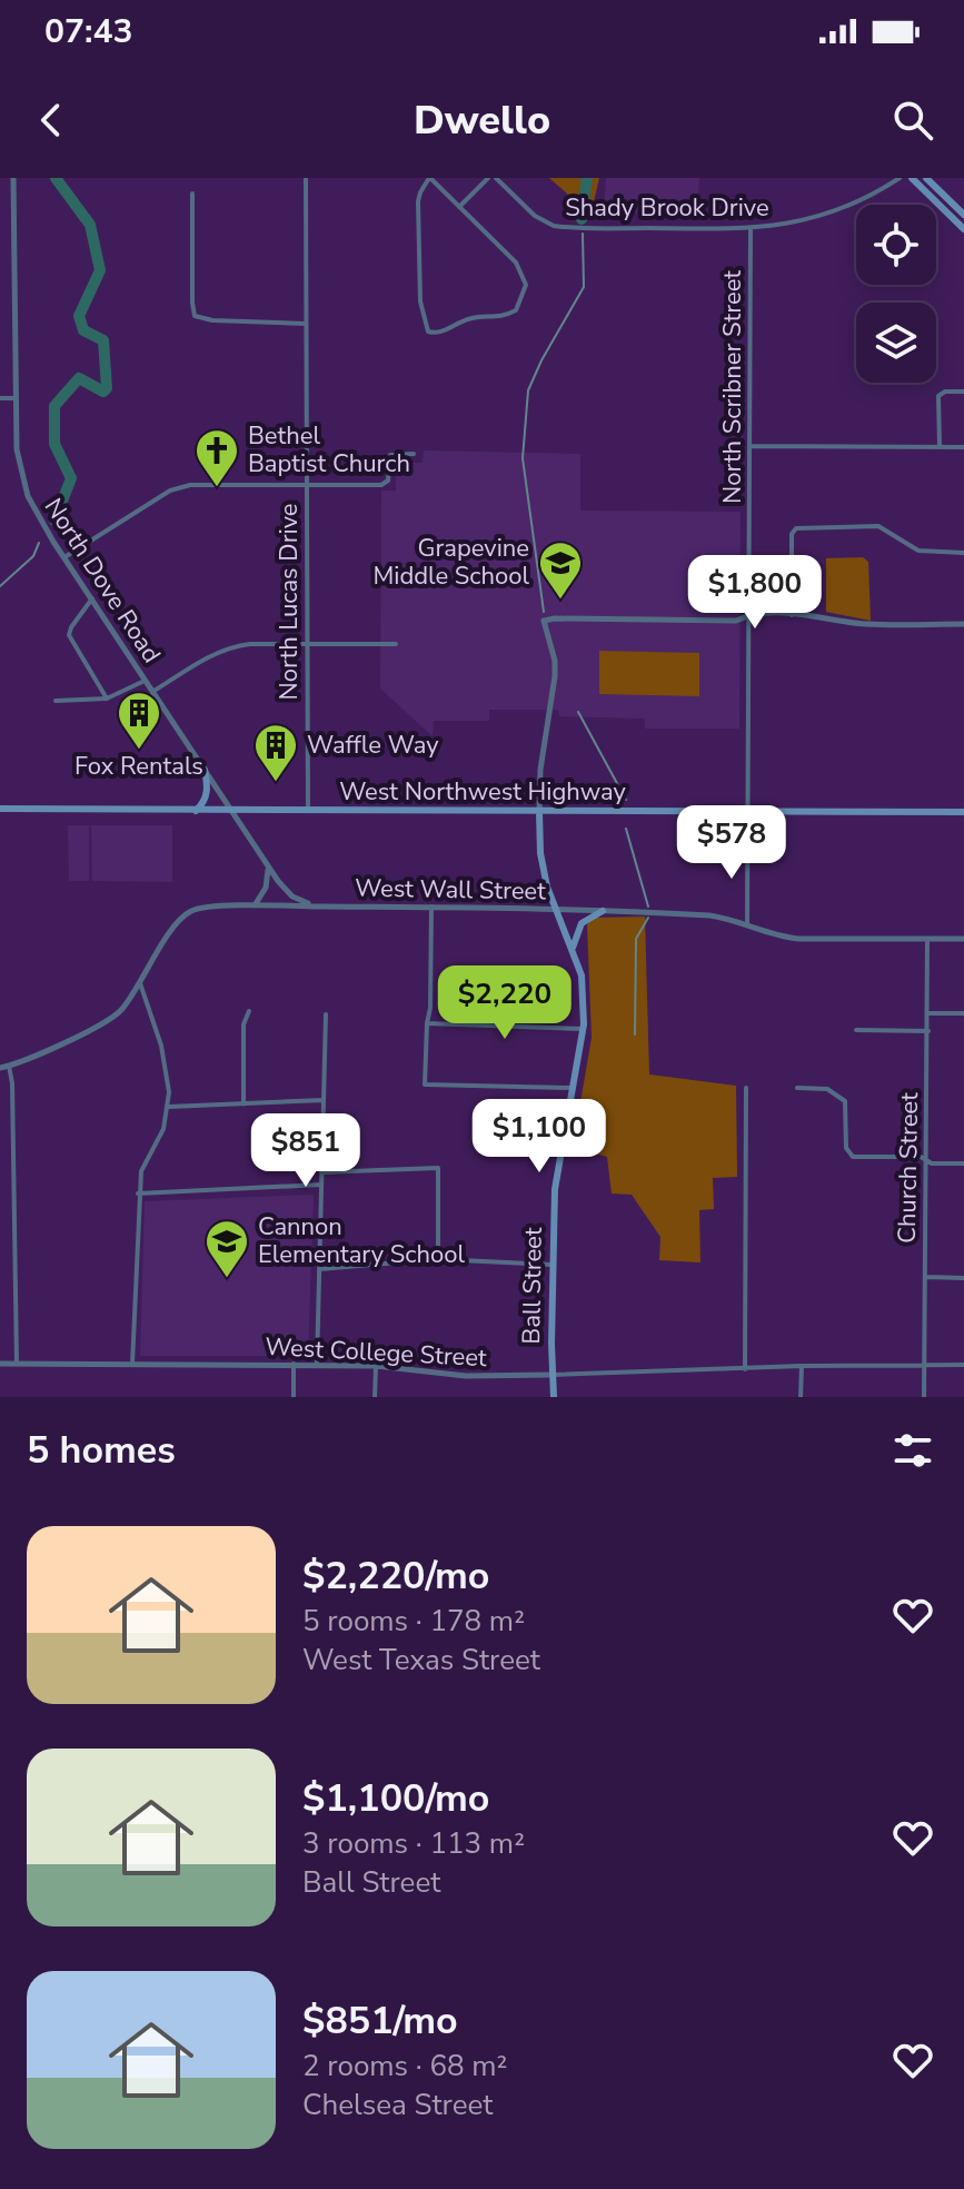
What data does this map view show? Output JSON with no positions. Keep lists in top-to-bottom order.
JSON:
{
  "streets": {
    "main road": ["West Northwest Highway", "Ball Street"],
    "street": [
      "Shady Brook Drive",
      "North Scribner Street",
      "North Dove Road",
      "North Lucas Drive",
      "West Wall Street",
      "Church Street",
      "West College Street"
    ]
  },
  "crossings": [
    ["Shady Brook Drive", "North Scribner Street"],
    ["North Scribner Street", "West Northwest Highway"],
    ["North Scribner Street", "West Wall Street"],
    ["North Dove Road", "West Northwest Highway"],
    ["North Dove Road", "West Wall Street"],
    ["North Lucas Drive", "West Northwest Highway"],
    ["West Northwest Highway", "Ball Street"],
    ["West Wall Street", "Church Street"],
    ["West Wall Street", "Ball Street"],
    ["Church Street", "West College Street"],
    ["Ball Street", "West College Street"]
  ],
  "places": {
    "church": ["Bethel Baptist Church"],
    "school or university": ["Grapevine Middle School", "Cannon Elementary School"],
    "building": ["Fox Rentals", "Waffle Way"]
  },
  "page": {
    "status": "07:43",
    "header": "Dwello",
    "price": [
      "$1,800",
      "$578",
      "$2,220",
      "$1,100",
      "$851"
    ],
    "heading": "5 homes",
    "list": [
      {
        "name": "$2,220/mo",
        "note": "5 rooms · 178 m² · West Texas Street"
      },
      {
        "name": "$1,100/mo",
        "note": "3 rooms · 113 m² · Ball Street"
      },
      {
        "name": "$851/mo",
        "note": "2 rooms · 68 m² · Chelsea Street"
      }
    ]
  }
}
